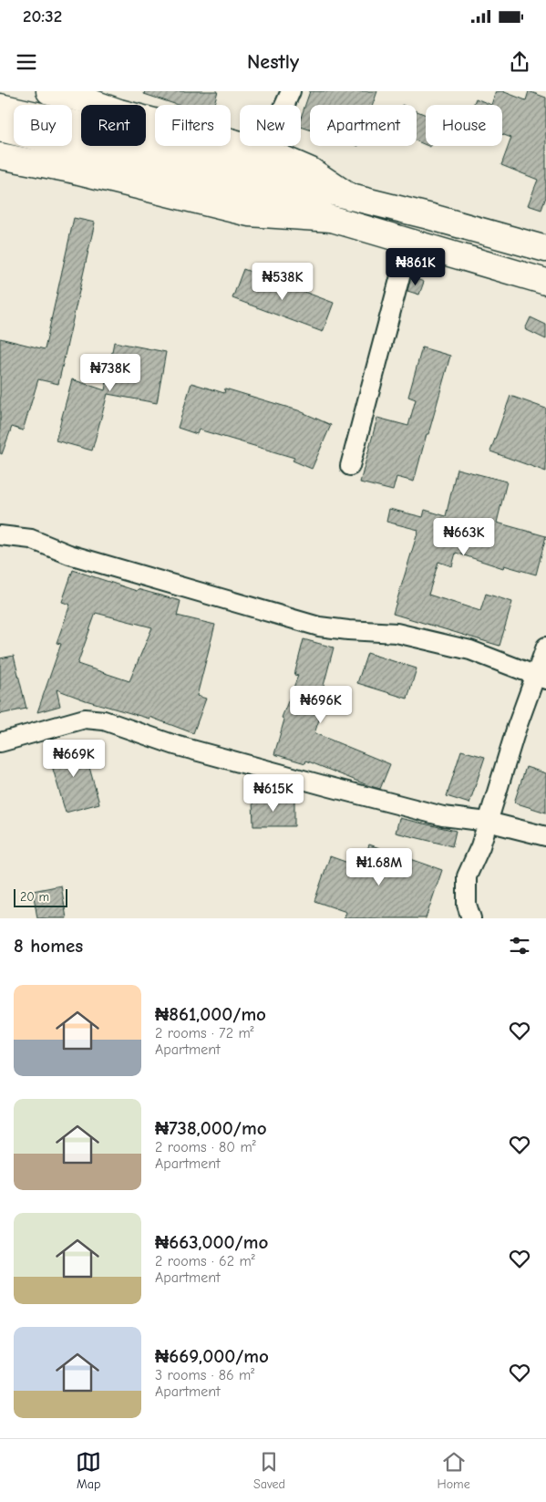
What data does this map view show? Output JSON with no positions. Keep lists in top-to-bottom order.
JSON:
{
  "scale_bar": "20 m",
  "page": {
    "status": "20:32",
    "header": "Nestly",
    "chip": [
      "Buy",
      "Rent",
      "Filters",
      "New",
      "Apartment",
      "House"
    ],
    "price": [
      "₦861K",
      "₦538K",
      "₦738K",
      "₦663K",
      "₦696K",
      "₦669K",
      "₦615K",
      "₦1.68M"
    ],
    "scale": "20 m",
    "heading": "8 homes",
    "list": [
      {
        "name": "₦861,000/mo",
        "note": "2 rooms · 72 m² · Apartment"
      },
      {
        "name": "₦738,000/mo",
        "note": "2 rooms · 80 m² · Apartment"
      },
      {
        "name": "₦663,000/mo",
        "note": "2 rooms · 62 m² · Apartment"
      },
      {
        "name": "₦669,000/mo",
        "note": "3 rooms · 86 m² · Apartment"
      }
    ],
    "tabs": ["Map", "Saved", "Home"]
  }
}
